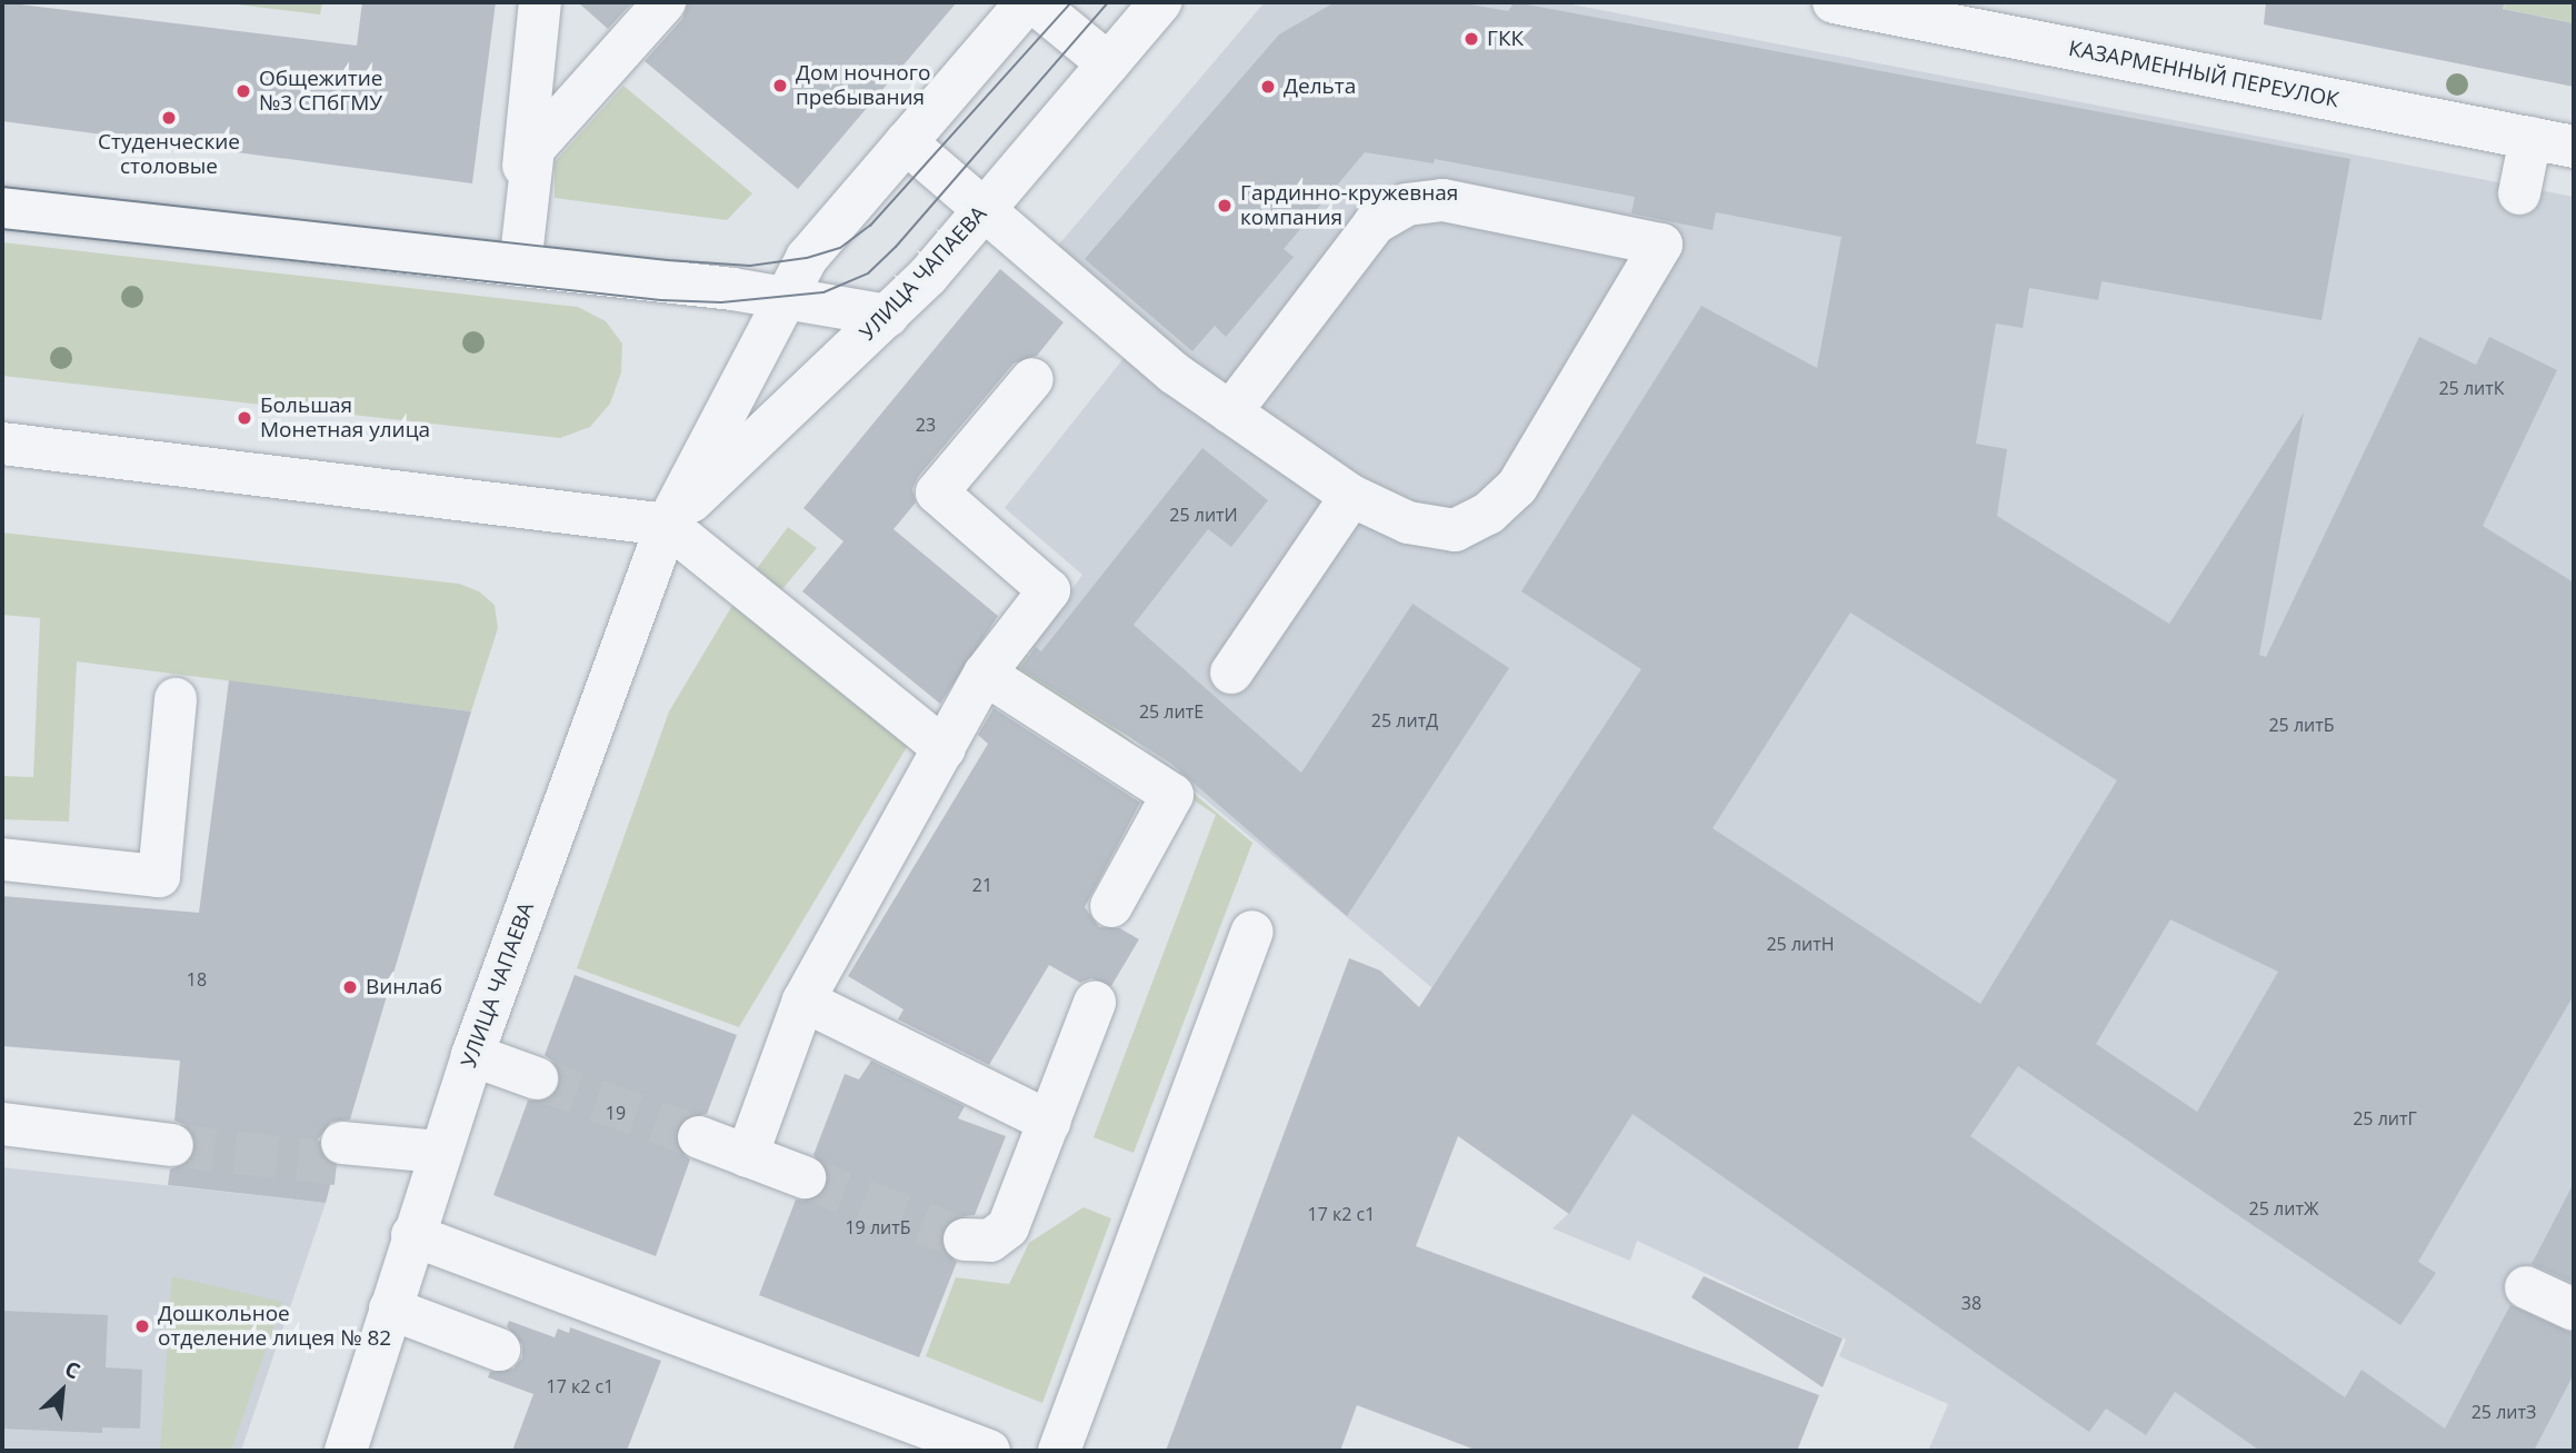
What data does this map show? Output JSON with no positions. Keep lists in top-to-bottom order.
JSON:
{
  "streets": {
    "street": ["КАЗАРМЕННЫЙ ПЕРЕУЛОК", "УЛИЦА ЧАПАЕВА"]
  },
  "places": [
    "ГКК",
    "Дом ночного пребывания",
    "Дельта",
    "Общежитие №3 СПбГМУ",
    "Студенческие столовые",
    "Гардинно-кружевная компания",
    "Большая Монетная улица",
    "Винлаб",
    "Дошкольное отделение лицея № 82"
  ],
  "house_numbers": [
    "25 литК",
    "23",
    "25 литИ",
    "25 литЕ",
    "25 литД",
    "25 литБ",
    "21",
    "25 литН",
    "18",
    "19",
    "25 литГ",
    "25 литЖ",
    "17 к2 с1",
    "19 литБ",
    "38",
    "17 к2 с1",
    "25 литЗ"
  ],
  "north": "top right"
}
